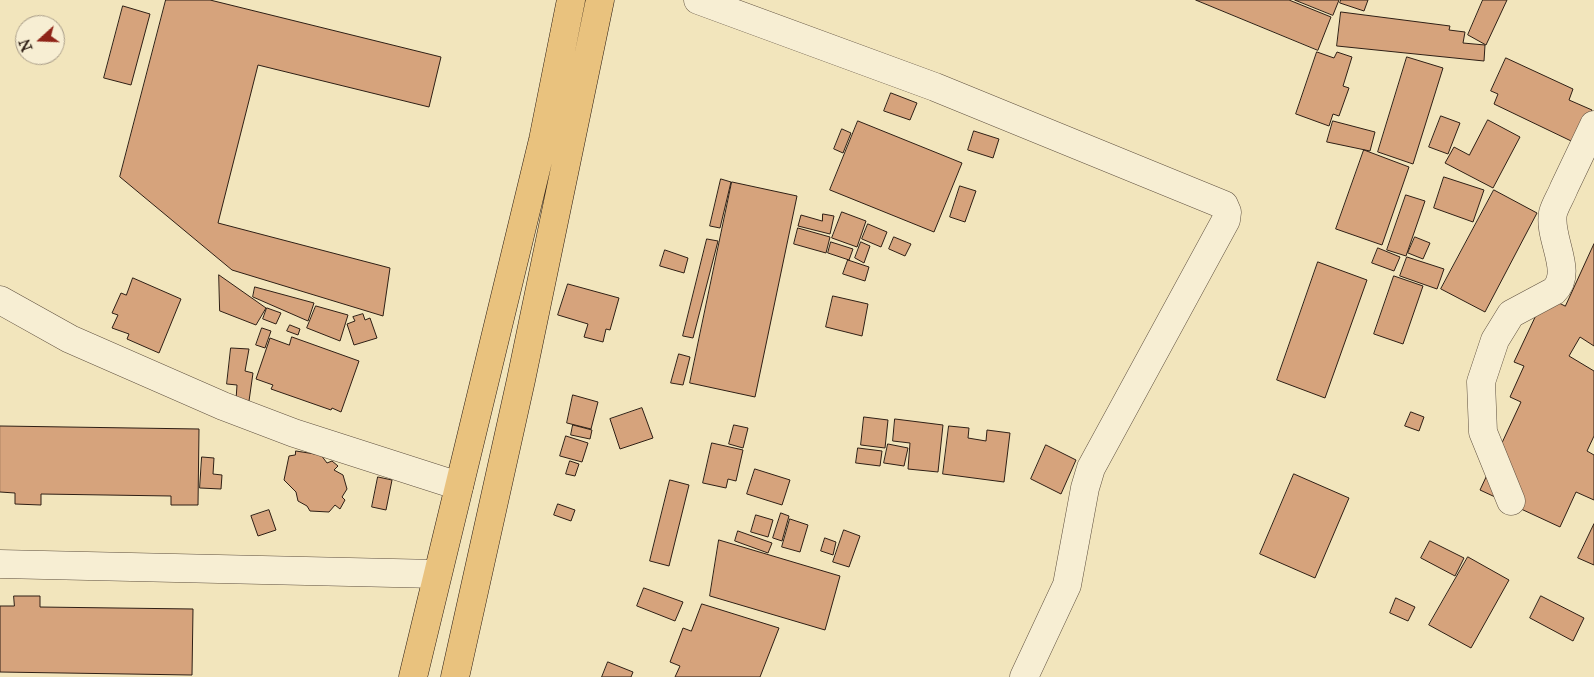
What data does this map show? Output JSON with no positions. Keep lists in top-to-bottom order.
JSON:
{
  "north": "left"
}
